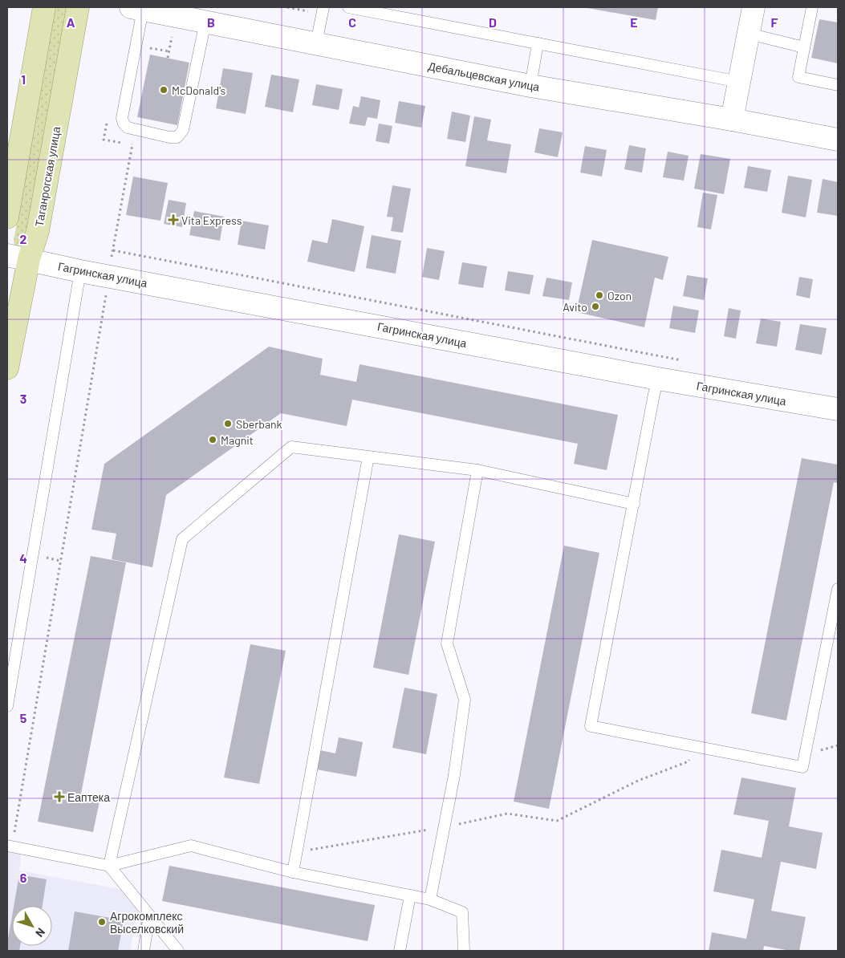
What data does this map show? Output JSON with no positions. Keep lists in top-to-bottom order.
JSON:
{
  "streets": {
    "main road": ["Таганрогская улица"],
    "street": ["Дебальцевская улица", "Гагринская улица"]
  },
  "crossings": [
    ["Таганрогская улица", "Гагринская улица"]
  ],
  "places": {
    "other": [
      "McDonald's",
      "Ozon",
      "Avito",
      "Sberbank",
      "Magnit",
      "Агрокомплекс Выселковский"
    ],
    "health": ["Vita Express", "Еаптека"]
  },
  "north": "bottom right",
  "grid": {
    "columns": [
      "A",
      "B",
      "C",
      "D",
      "E",
      "F"
    ],
    "rows": [
      "1",
      "2",
      "3",
      "4",
      "5",
      "6"
    ]
  }
}
